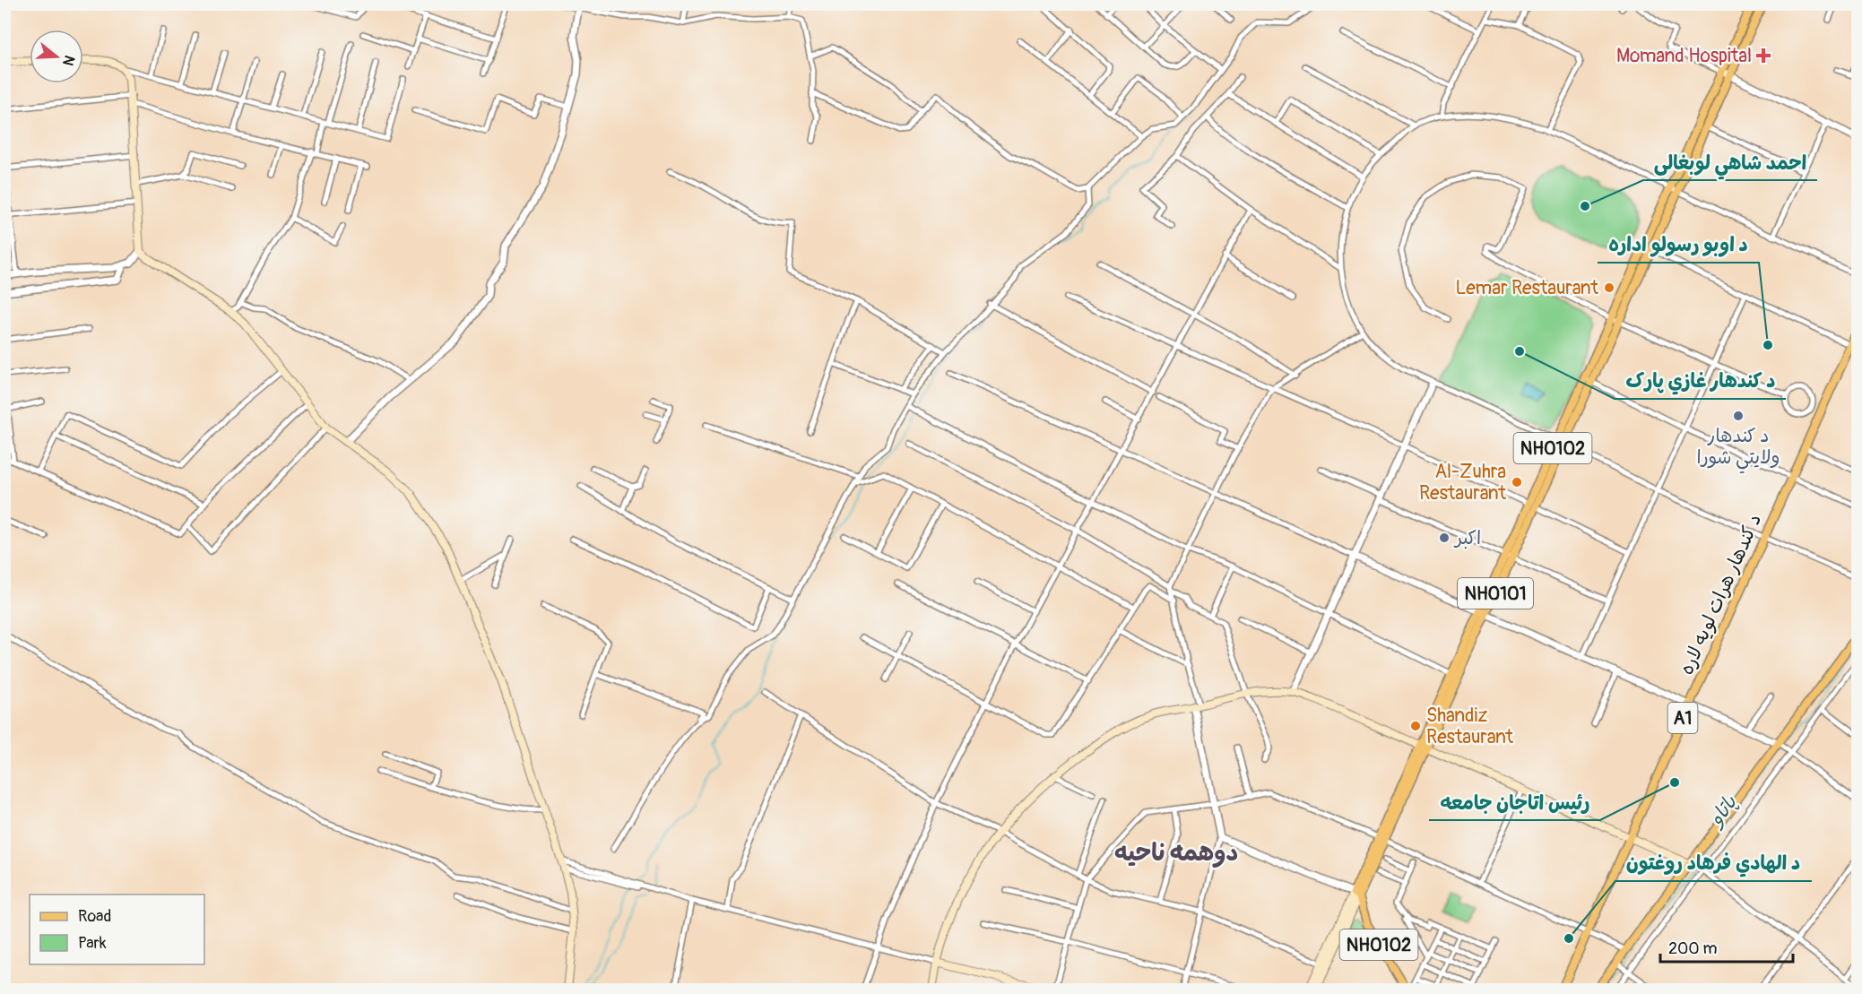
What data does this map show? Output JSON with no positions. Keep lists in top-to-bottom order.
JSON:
{
  "streets": {
    "main road": [
      "NH0102",
      "NH0101",
      "د کندهار هرات لویه لاره",
      "A1"
    ]
  },
  "crossings": [
    ["NH0102", "NH0101"]
  ],
  "districts": ["دوهمه ناحیه"],
  "water": ["پاتاو"],
  "places": {
    "health": ["Momand Hospital"],
    "other": [
      "احمد شاهي لوبغالی",
      "Lemar Restaurant",
      "د اوبو رسولو اداره",
      "د کندهار غازي پارک",
      "د کندهار ولايتي شورا",
      "Al-Zuhra Restaurant",
      "اکبر",
      "Shandiz Restaurant",
      "رئيس اتاجان جامعه",
      "د الهادي فرهاد روغتون"
    ]
  },
  "legend": ["Road", "Park"],
  "scale_bar": "200 m",
  "north": "right"
}
